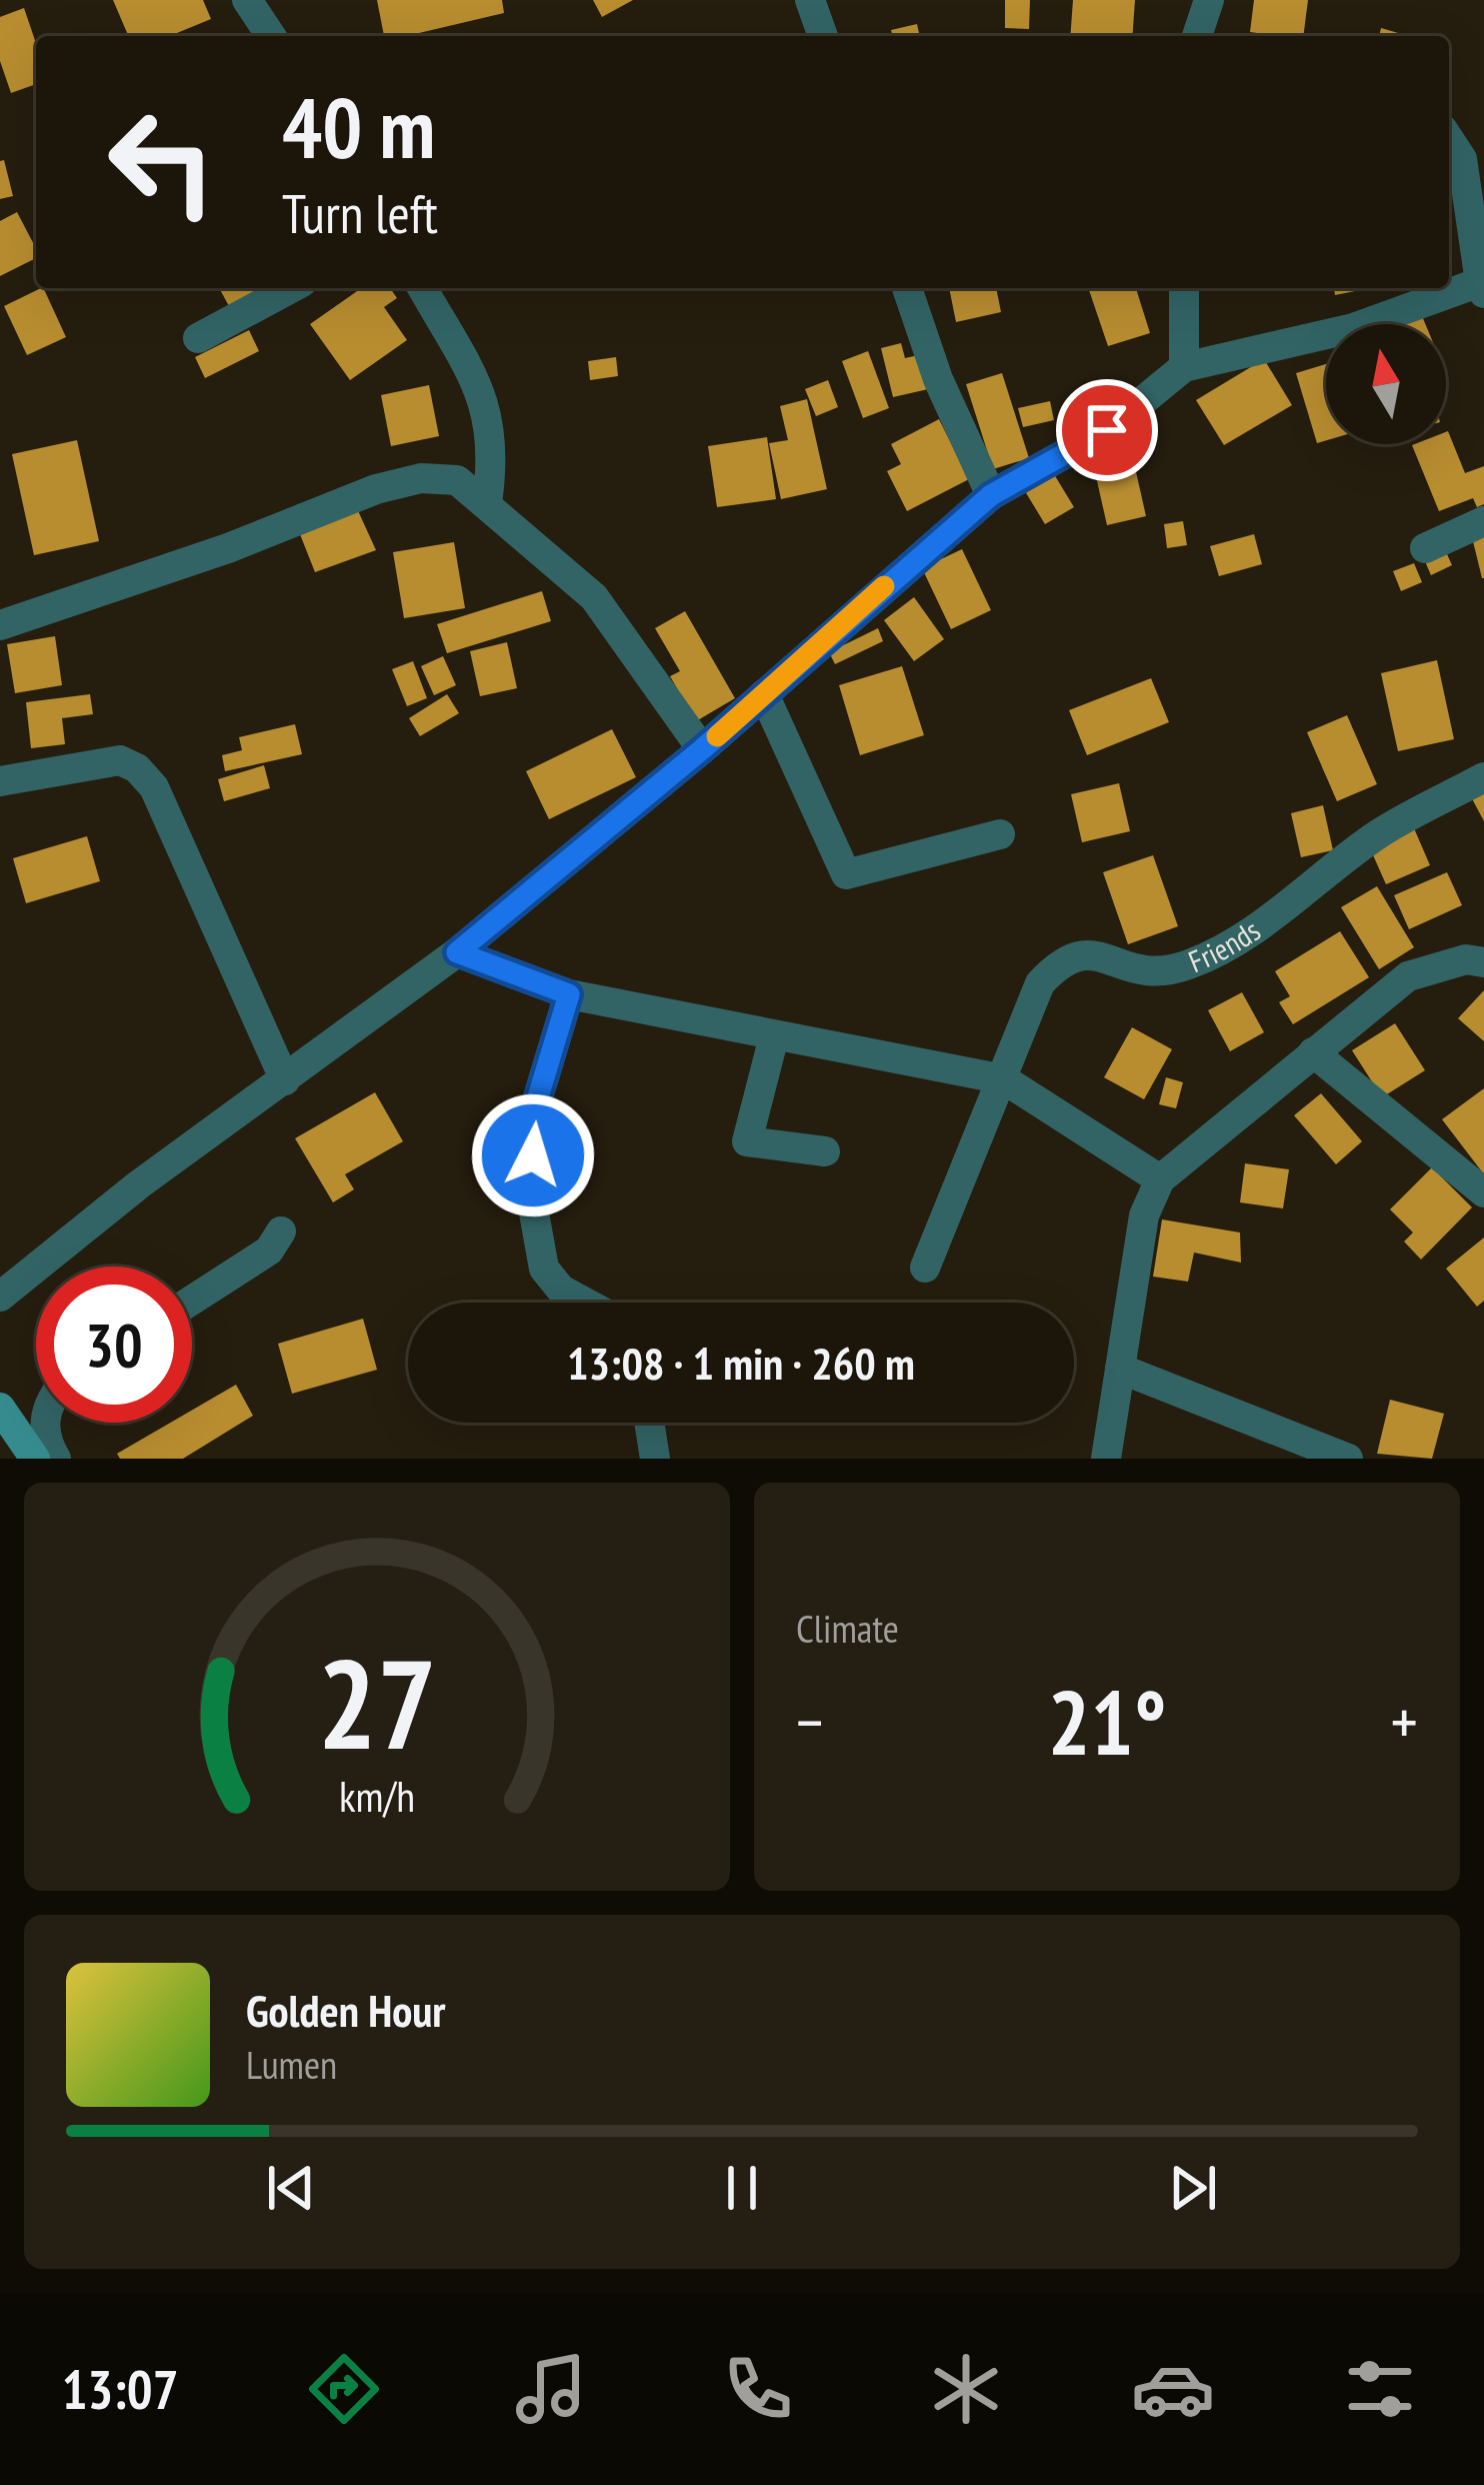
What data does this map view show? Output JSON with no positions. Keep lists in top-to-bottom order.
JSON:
{
  "streets": {
    "street": ["Friends"]
  },
  "north": "top",
  "page": {
    "turn": ["40 m", "Turn left"],
    "limit": "30",
    "trip": "13:08 · 1 min · 260 m",
    "tile": "Climate",
    "heat": ["−", "21°", "+"],
    "song": ["Golden Hour", "Lumen"],
    "tabs": "13:07",
    "gauge": ["27", "km/h"]
  }
}
